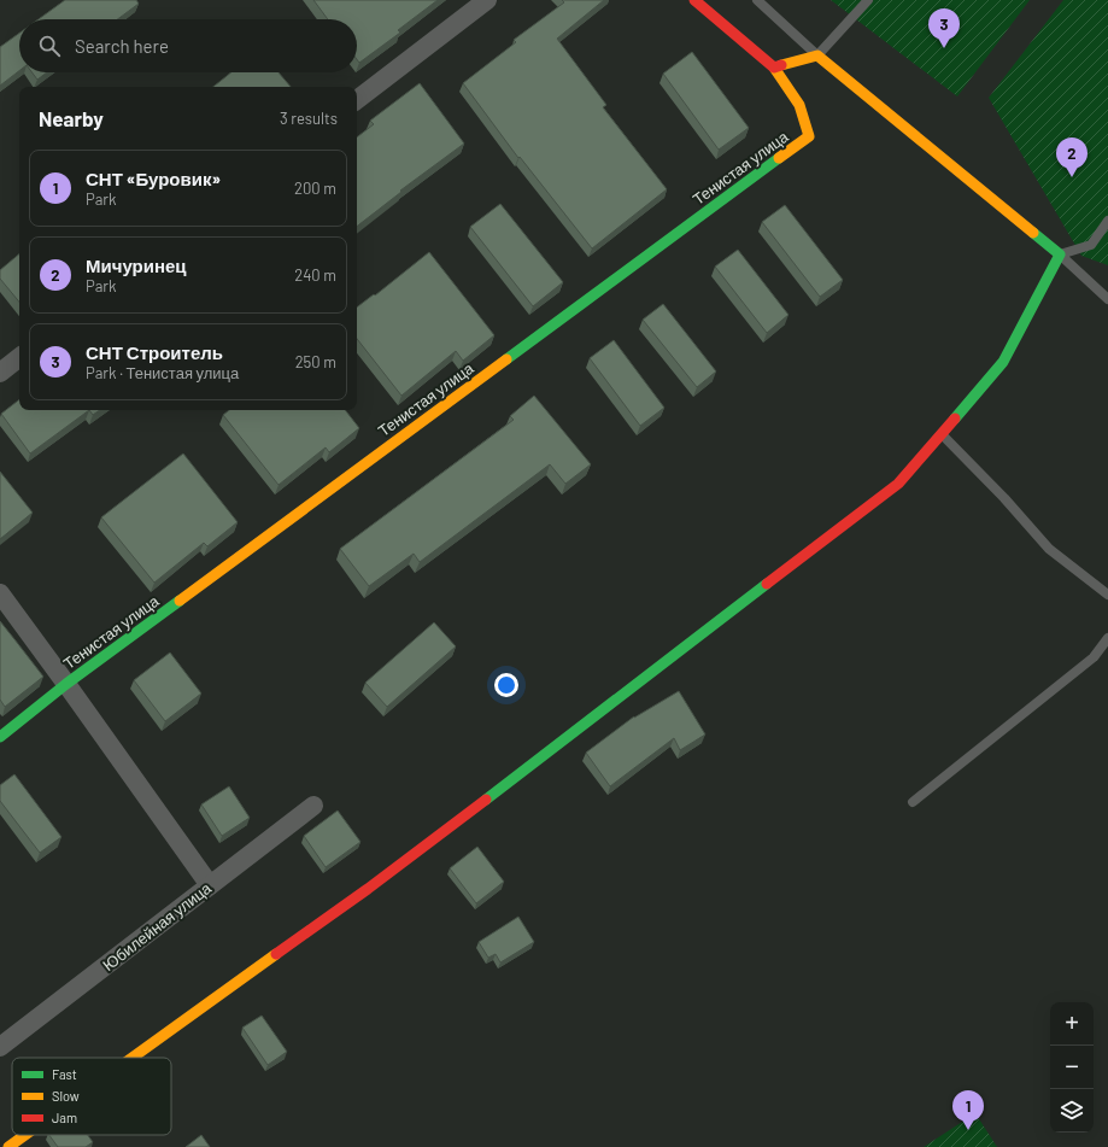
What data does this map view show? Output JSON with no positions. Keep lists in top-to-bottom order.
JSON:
{
  "streets": {
    "street": ["Тенистая улица", "Юбилейная улица"]
  },
  "legend": ["Fast", "Slow", "Jam"],
  "page": {
    "pins": ["3", "2", "1"],
    "search": "Search here",
    "heading": ["Nearby", "3 results"],
    "list": [
      {
        "mark": "1",
        "name": "СНТ «Буровик»",
        "note": "Park",
        "value": "200 m"
      },
      {
        "mark": "2",
        "name": "Мичуринец",
        "note": "Park",
        "value": "240 m"
      },
      {
        "mark": "3",
        "name": "СНТ Строитель",
        "note": "Park · Тенистая улица",
        "value": "250 m"
      }
    ],
    "map_buttons": ["+", "−"]
  }
}
